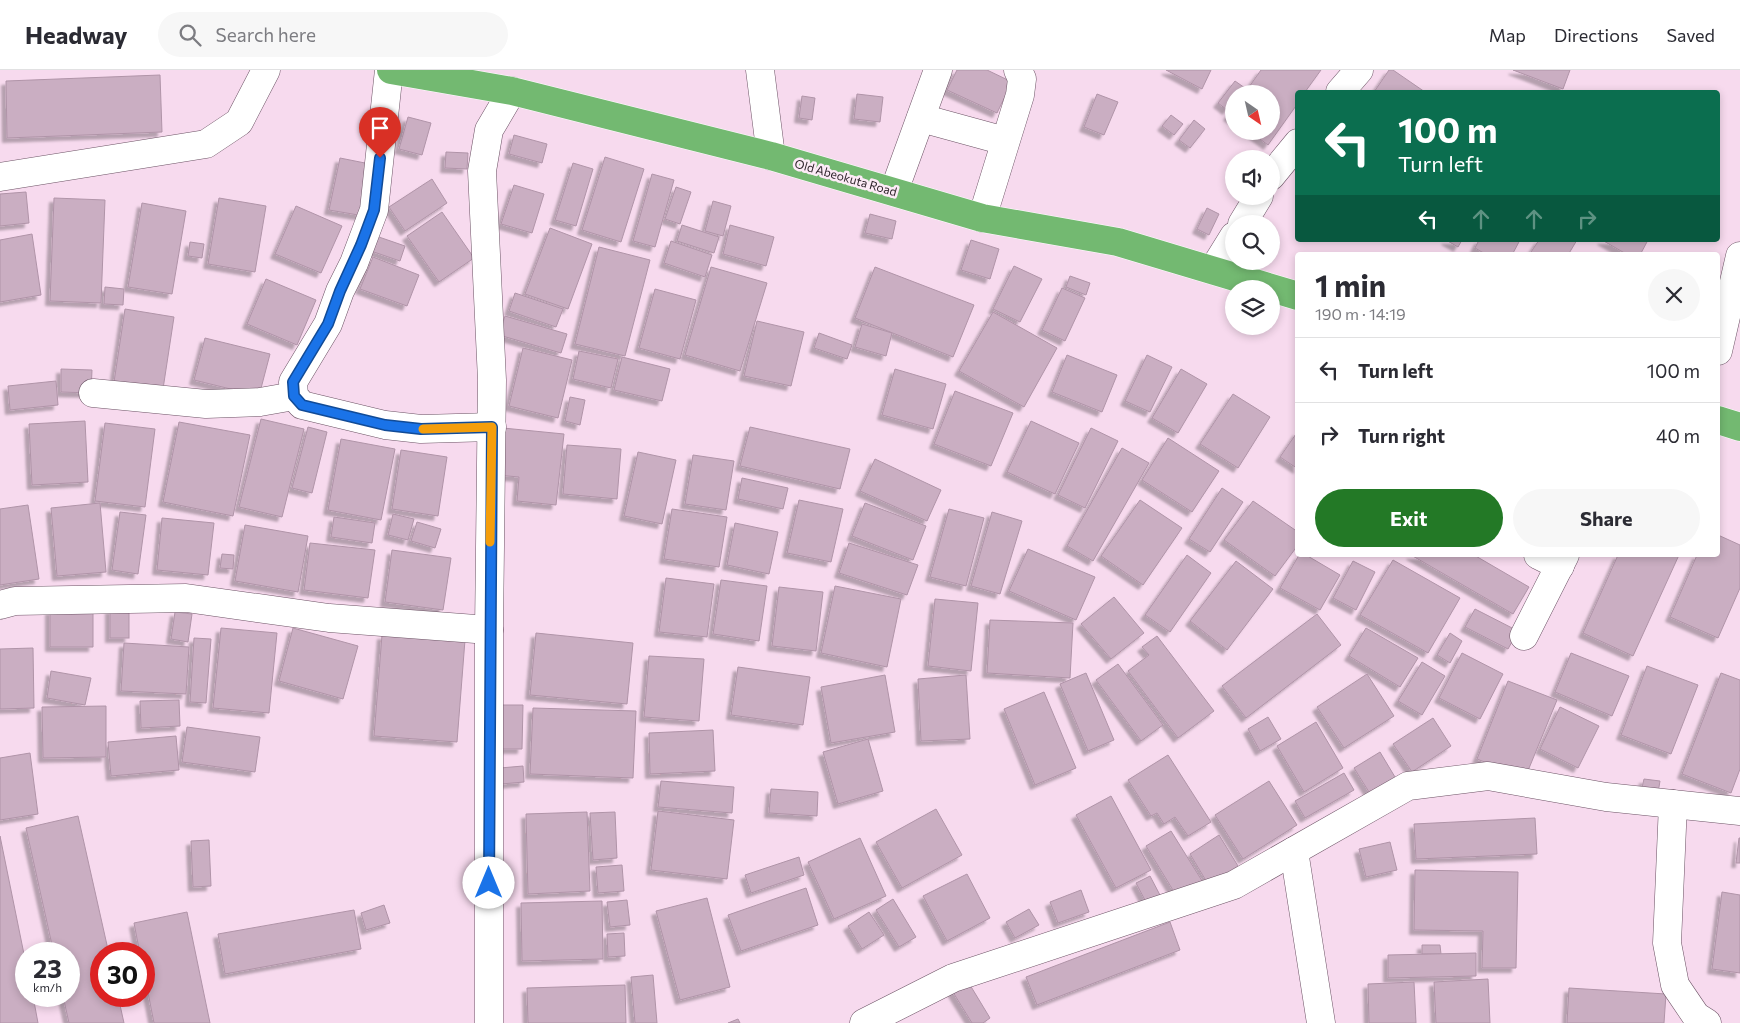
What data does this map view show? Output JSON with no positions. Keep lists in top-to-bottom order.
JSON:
{
  "streets": {
    "highway": ["Old Abeokuta Road"]
  },
  "north": "bottom right",
  "page": {
    "header": "Headway",
    "search": "Search here",
    "nav": ["Map", "Directions", "Saved"],
    "turn": ["100 m", "Turn left"],
    "heading": ["1 min", "190 m · 14:19"],
    "list": [
      {
        "name": "Turn left",
        "value": "100 m"
      },
      {
        "name": "Turn right",
        "value": "40 m"
      }
    ],
    "buttons": ["Exit", "Share"],
    "speed": "23 km/h",
    "limit": "30"
  }
}
